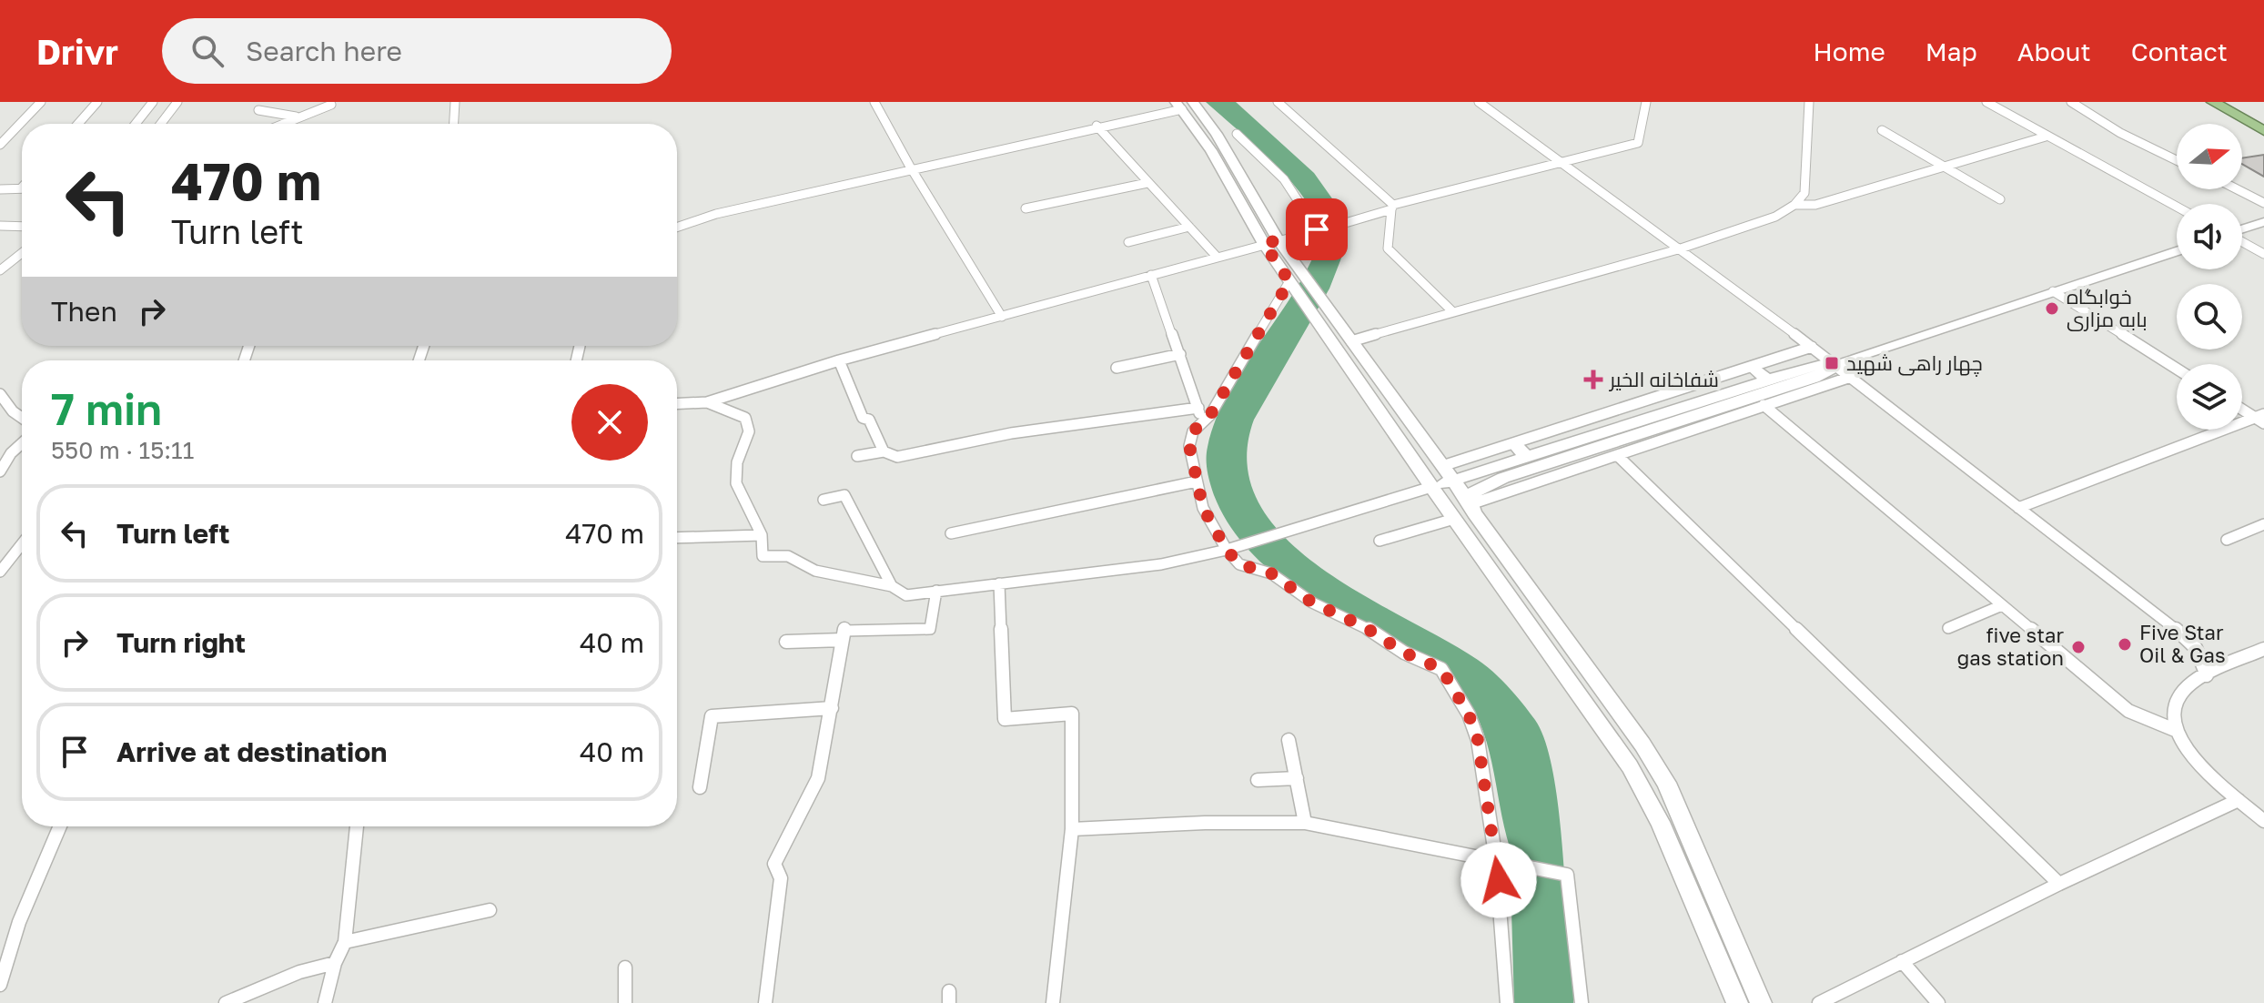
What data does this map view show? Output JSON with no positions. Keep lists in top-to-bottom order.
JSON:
{
  "places": {
    "other": ["خوابگاه بابه مزاری", "Five Star Oil & Gas", "five star gas station"],
    "transit": ["چهار راهی شهید"],
    "health": ["شفاخانه الخیر"]
  },
  "north": "right",
  "page": {
    "header": "Drivr",
    "search": "Search here",
    "nav": [
      "Home",
      "Map",
      "About",
      "Contact"
    ],
    "turn": ["470 m", "Turn left"],
    "then": "Then",
    "heading": ["7 min", "550 m · 15:11"],
    "list": [
      {
        "name": "Turn left",
        "value": "470 m"
      },
      {
        "name": "Turn right",
        "value": "40 m"
      },
      {
        "name": "Arrive at destination",
        "value": "40 m"
      }
    ]
  }
}
